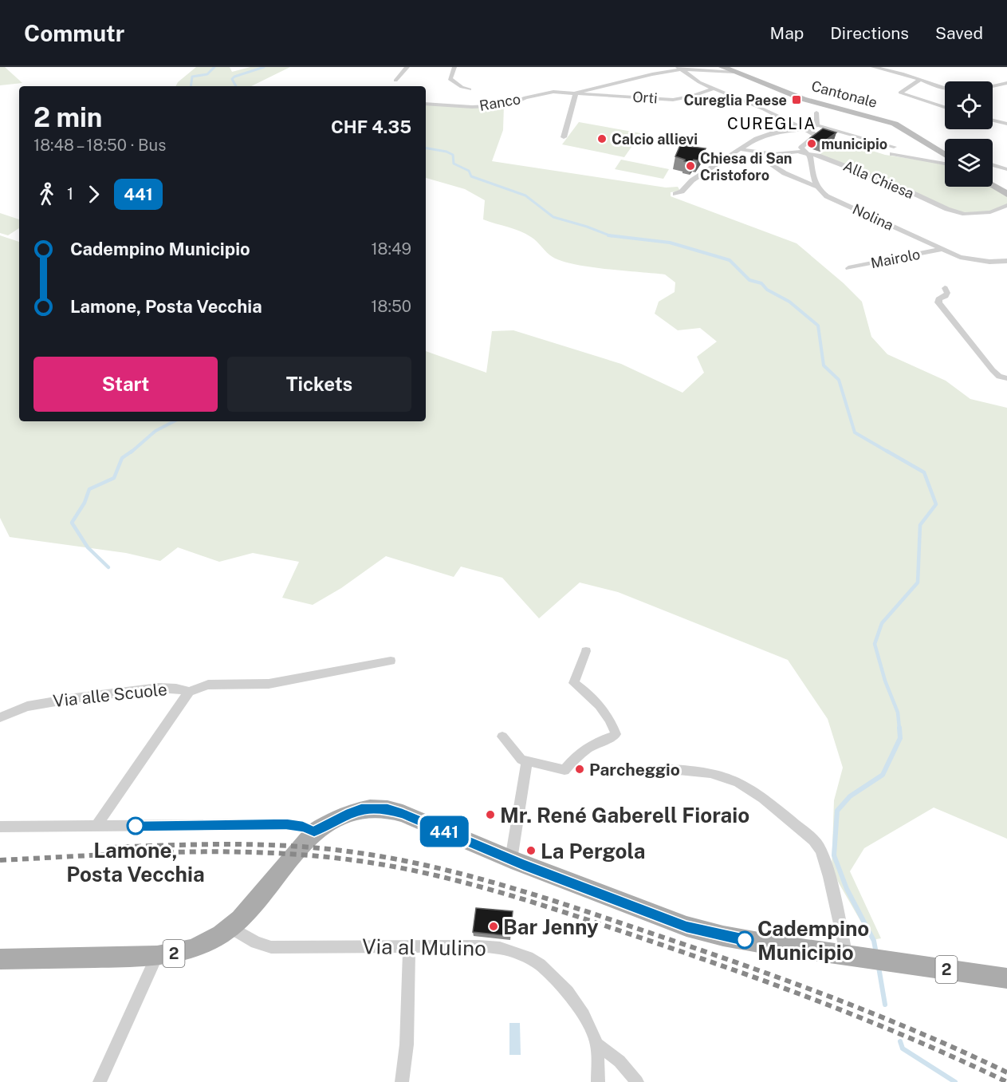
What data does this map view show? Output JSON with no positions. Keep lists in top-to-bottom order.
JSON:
{
  "streets": {
    "main road": ["2"],
    "street": [
      "Cantonale",
      "Orti",
      "Ranco",
      "Alla Chiesa",
      "Nolina",
      "Mairolo",
      "Via alle Scuole",
      "Via al Mulino"
    ]
  },
  "crossings": [
    ["Orti", "Ranco"],
    ["Alla Chiesa", "Nolina"],
    ["Nolina", "Mairolo"],
    ["Via al Mulino", "2"]
  ],
  "districts": ["CUREGLIA"],
  "places": {
    "transit": ["Cureglia Paese"],
    "other": [
      "Calcio allievi",
      "municipio",
      "Chiesa di San Cristoforo",
      "Parcheggio",
      "Mr. René Gaberell Fioraio",
      "Lamone, Posta Vecchia",
      "La Pergola",
      "Bar Jenny",
      "Cadempino Municipio"
    ]
  },
  "lines": ["bus line 441"],
  "page": {
    "header": "Commutr",
    "nav": ["Map", "Directions", "Saved"],
    "on_map": "441",
    "heading": ["2 min", "18:48 – 18:50 · Bus", "CHF 4.35"],
    "legs": ["1", "441"],
    "list": [
      {
        "name": "Cadempino Municipio",
        "value": "18:49"
      },
      {
        "name": "Lamone, Posta Vecchia",
        "value": "18:50"
      }
    ],
    "buttons": ["Start", "Tickets"]
  }
}
